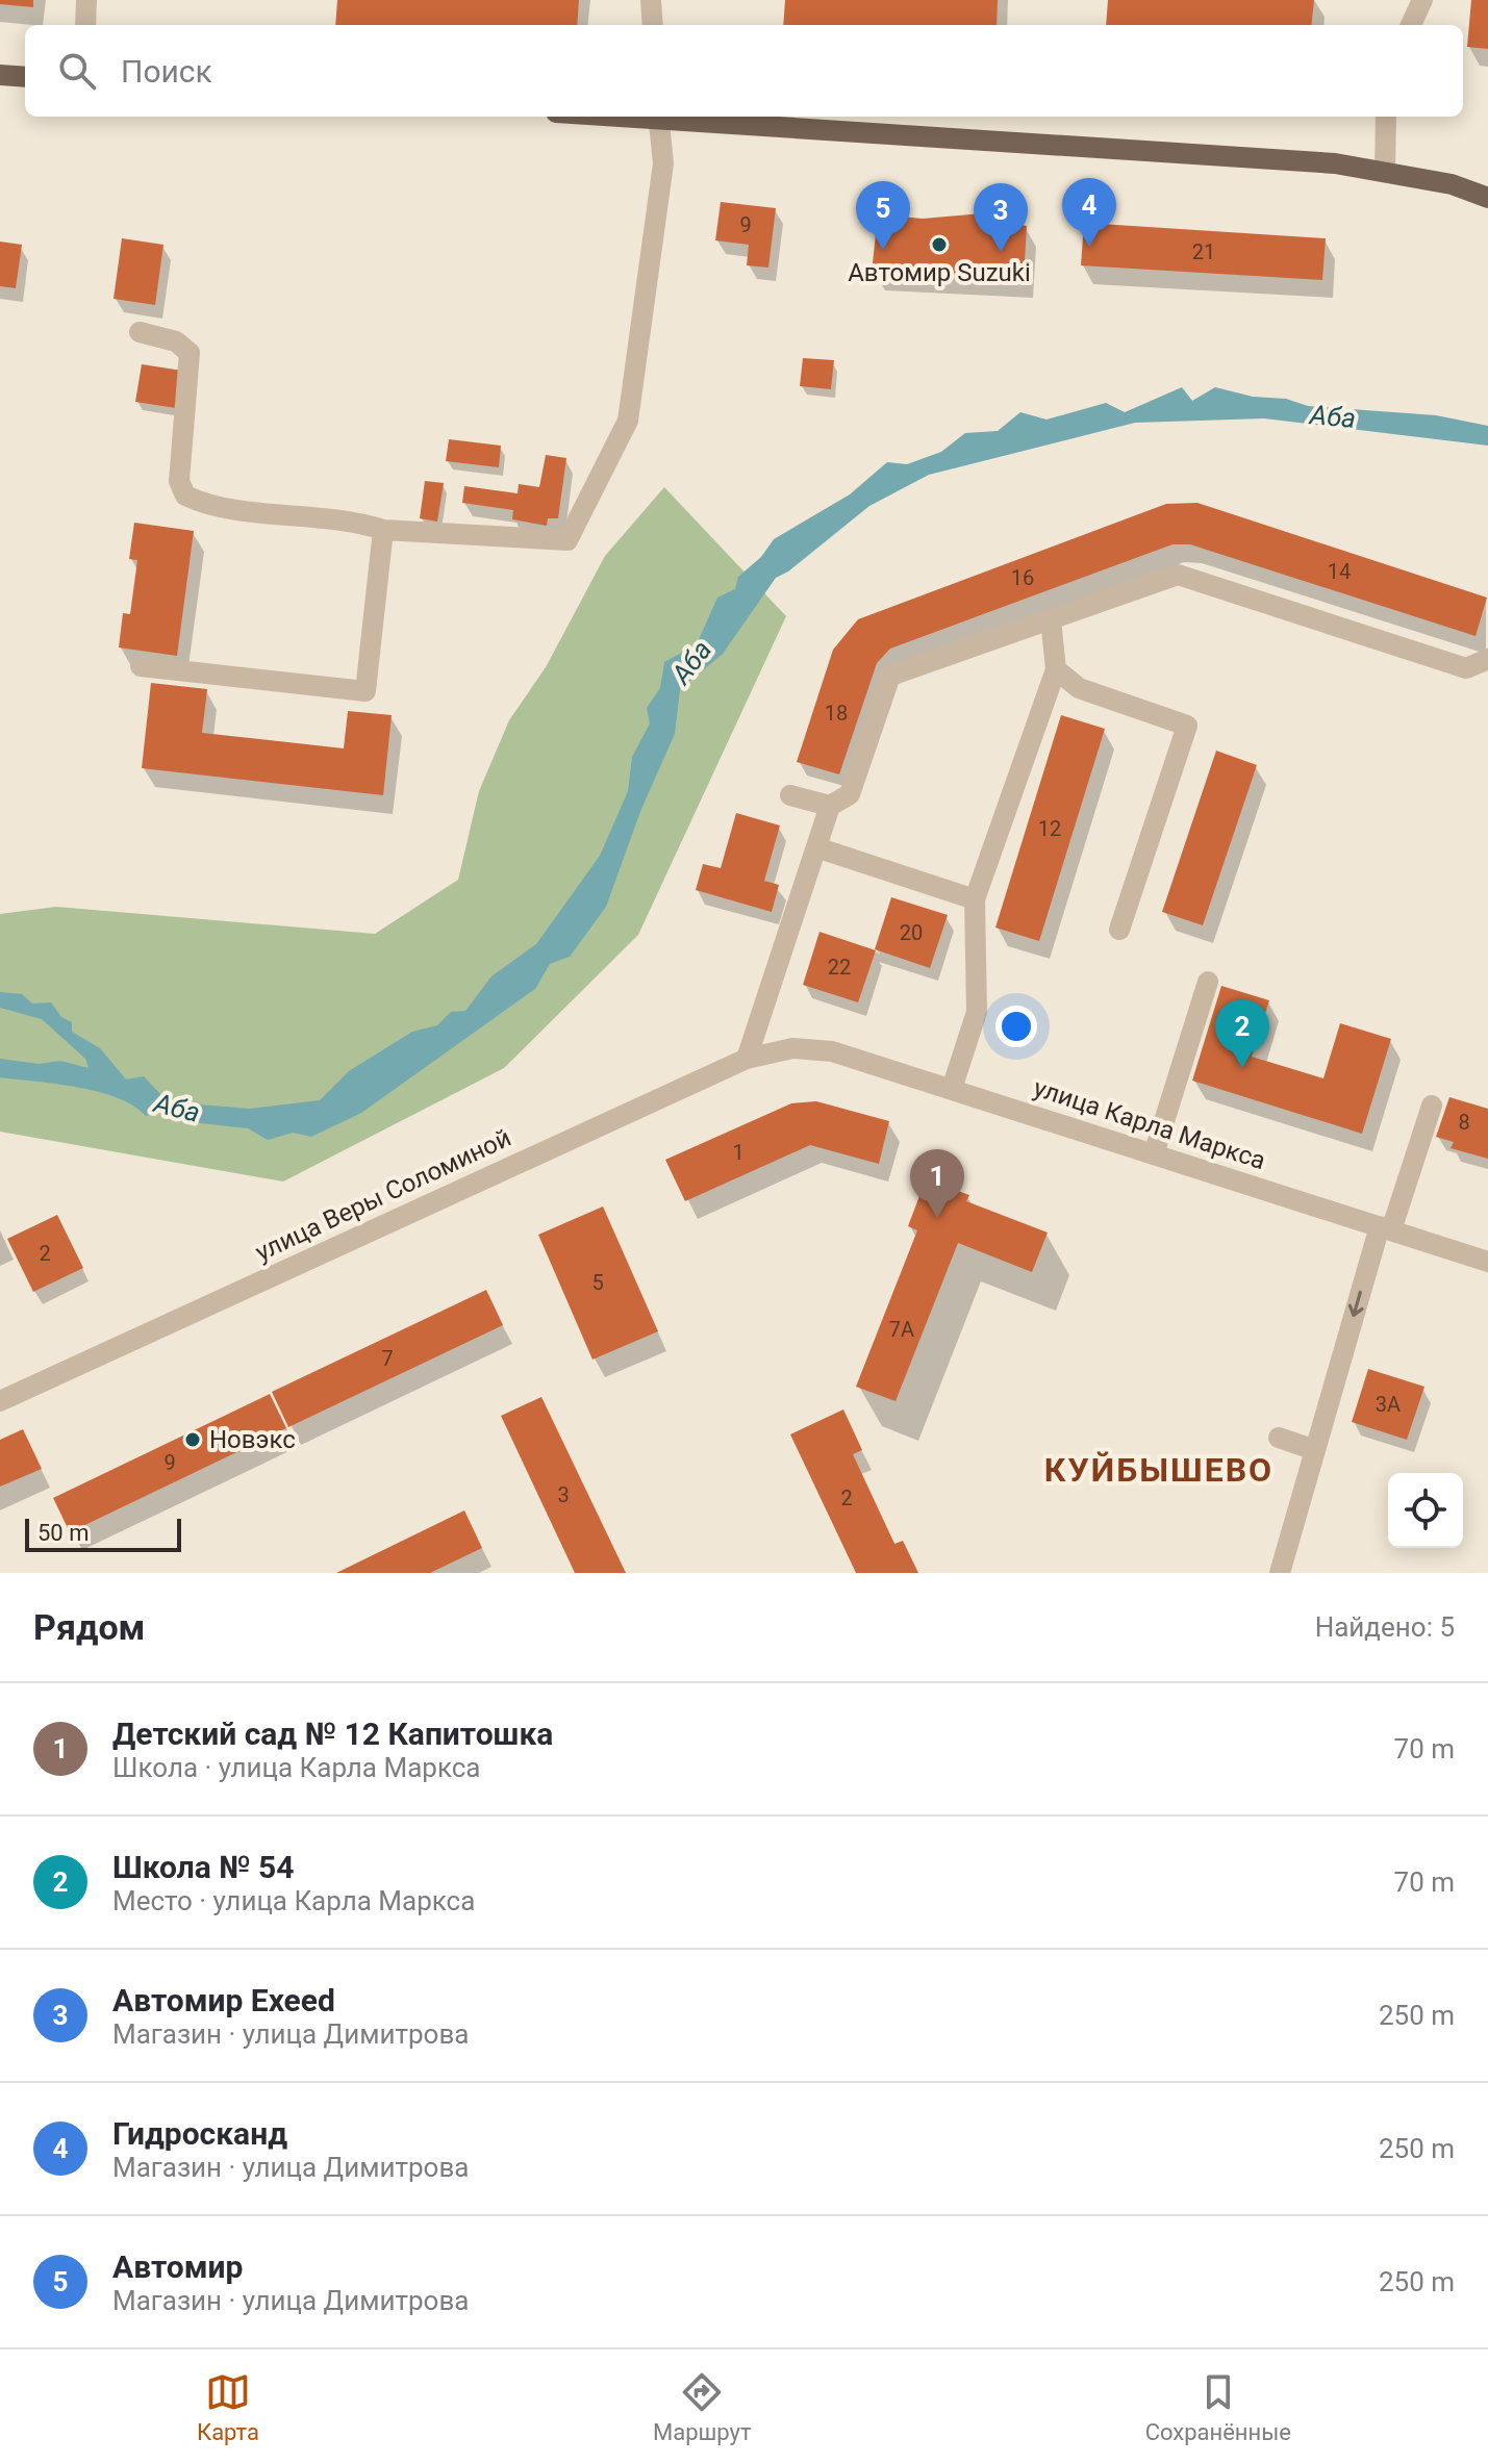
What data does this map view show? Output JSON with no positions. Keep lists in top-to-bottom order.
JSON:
{
  "streets": {
    "street": ["улица Карла Маркса", "улица Веры Соломиной"]
  },
  "crossings": [
    ["улица Карла Маркса", "улица Веры Соломиной"]
  ],
  "districts": ["КУЙБЫШЕВО"],
  "water": ["Аба"],
  "places": ["Автомир Suzuki", "Новэкс"],
  "house_numbers": [
    "9",
    "21",
    "14",
    "16",
    "18",
    "12",
    "20",
    "22",
    "8",
    "1",
    "2",
    "5",
    "7А",
    "7",
    "3А",
    "9",
    "3",
    "2"
  ],
  "scale_bar": "50 m",
  "page": {
    "search": "Поиск",
    "pins": [
      "4",
      "5",
      "3",
      "2",
      "1"
    ],
    "scale": "50 m",
    "heading": ["Рядом", "Найдено: 5"],
    "list": [
      {
        "mark": "1",
        "name": "Детский сад № 12 Капитошка",
        "note": "Школа · улица Карла Маркса",
        "value": "70 m"
      },
      {
        "mark": "2",
        "name": "Школа № 54",
        "note": "Место · улица Карла Маркса",
        "value": "70 m"
      },
      {
        "mark": "3",
        "name": "Автомир Exeed",
        "note": "Магазин · улица Димитрова",
        "value": "250 m"
      },
      {
        "mark": "4",
        "name": "Гидросканд",
        "note": "Магазин · улица Димитрова",
        "value": "250 m"
      },
      {
        "mark": "5",
        "name": "Автомир",
        "note": "Магазин · улица Димитрова",
        "value": "250 m"
      }
    ],
    "nav": ["Карта", "Маршрут", "Сохранённые"]
  }
}
